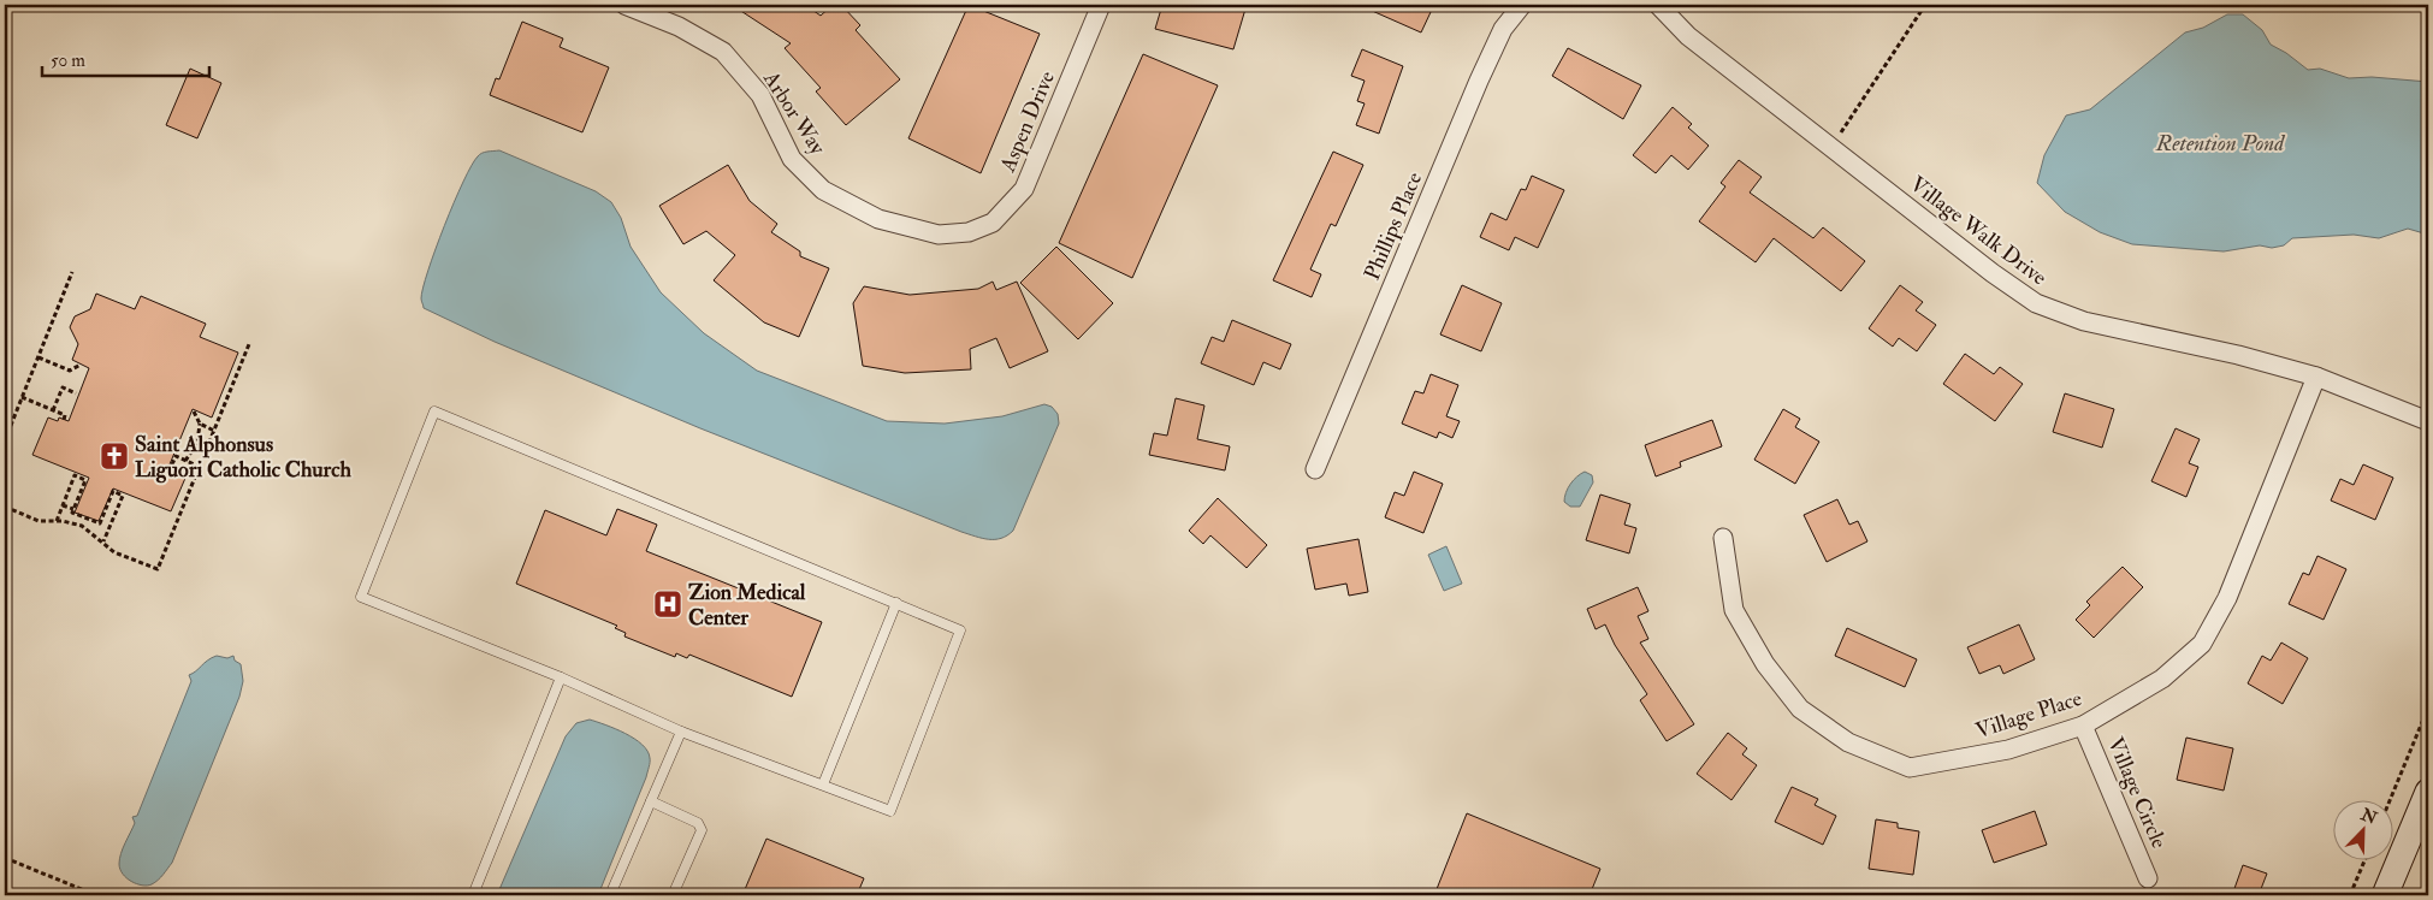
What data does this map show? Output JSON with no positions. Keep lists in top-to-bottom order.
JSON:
{
  "streets": {
    "street": [
      "Arbor Way",
      "Aspen Drive",
      "Phillips Place",
      "Village Walk Drive",
      "Village Place",
      "Village Circle"
    ]
  },
  "crossings": [
    ["Arbor Way", "Aspen Drive"],
    ["Village Walk Drive", "Village Place"],
    ["Village Place", "Village Circle"]
  ],
  "water": ["Retention Pond"],
  "places": {
    "church": ["Saint Alphonsus Liguori Catholic Church"],
    "hospital": ["Zion Medical Center"]
  },
  "scale_bar": "50 m",
  "north": "top right"
}
